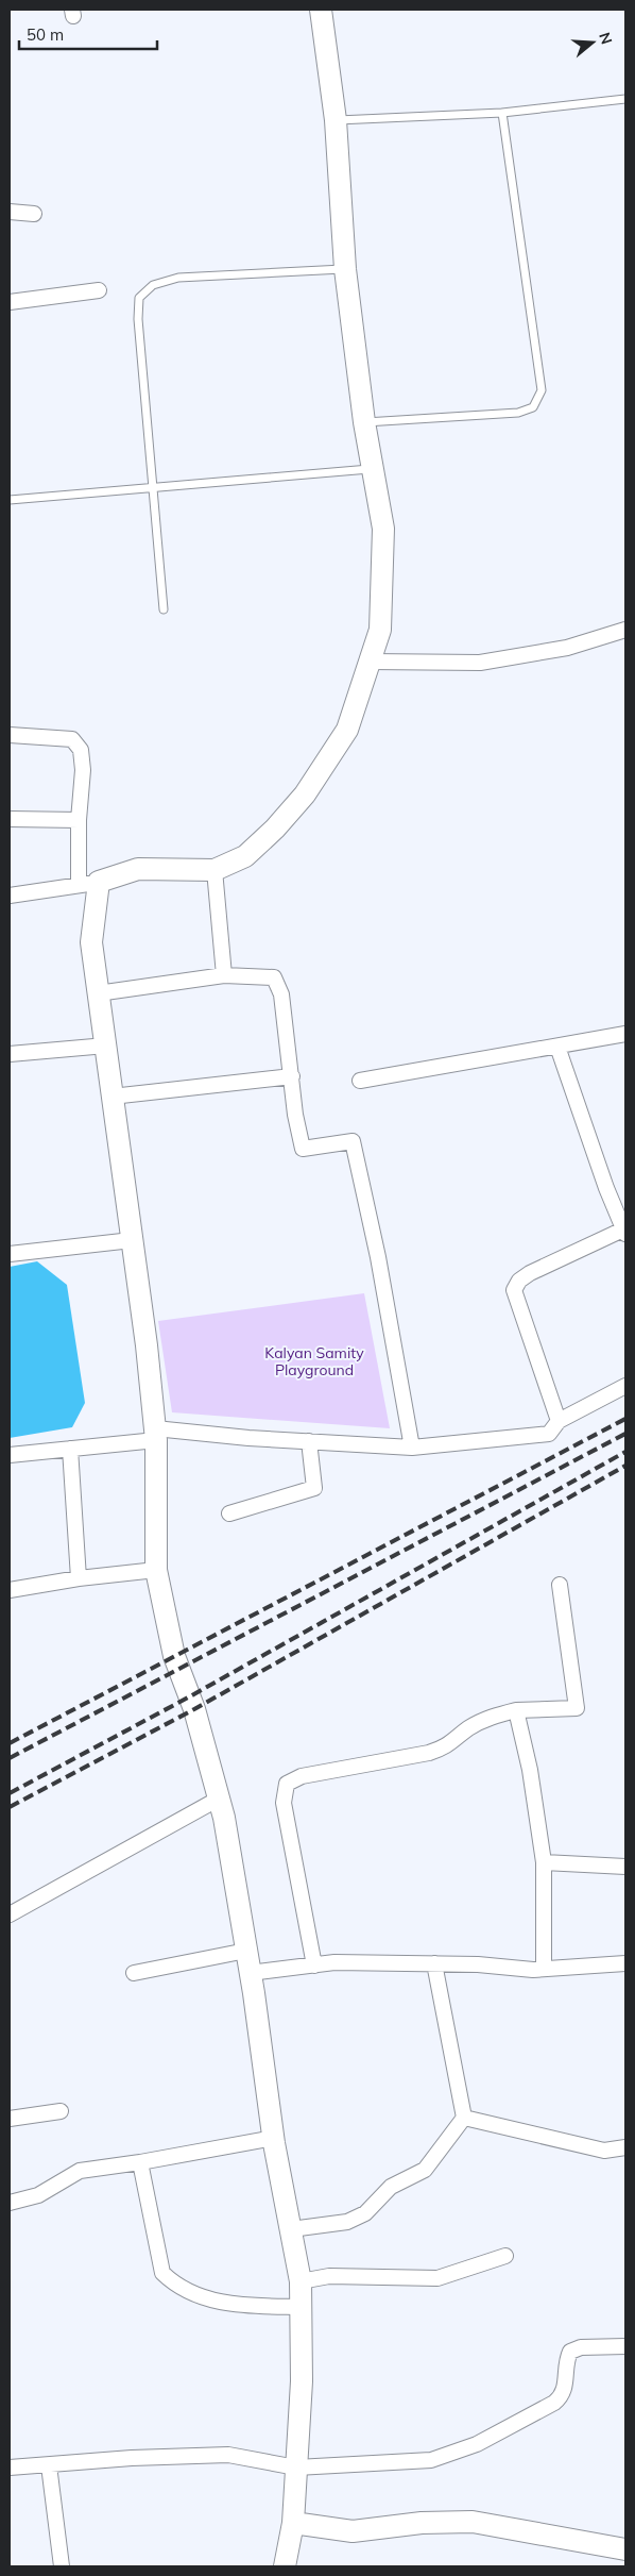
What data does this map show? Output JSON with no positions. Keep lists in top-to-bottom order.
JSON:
{
  "parks": ["Kalyan Samity Playground"],
  "scale_bar": "50 m",
  "north": "right"
}
